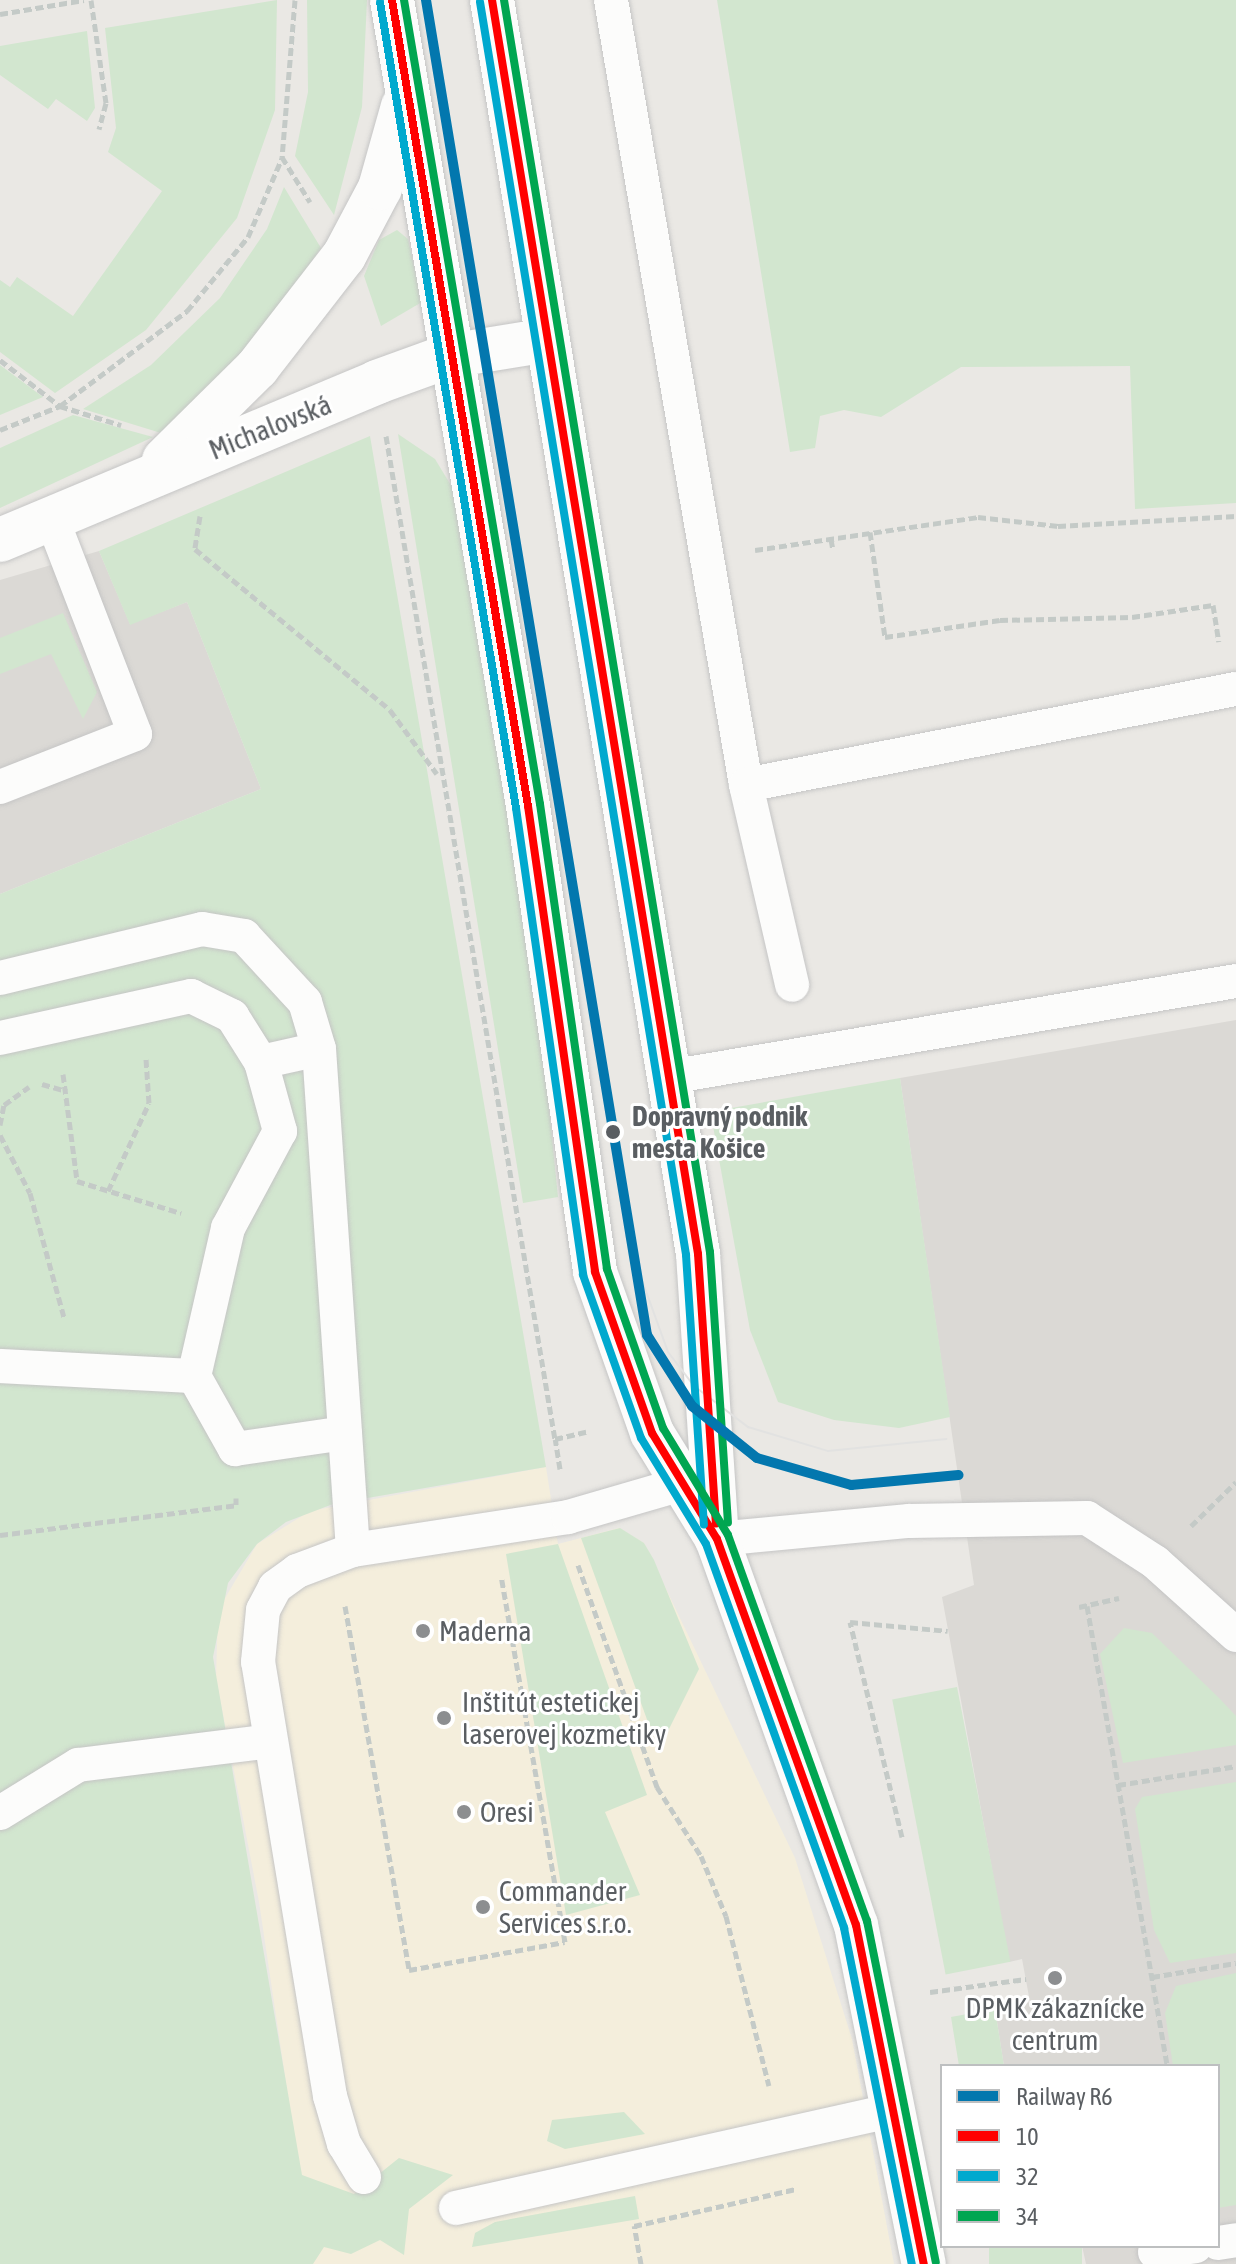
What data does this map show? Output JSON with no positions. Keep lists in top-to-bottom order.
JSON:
{
  "streets": {
    "street": ["Michalovská"]
  },
  "places": [
    "Dopravný podnik mesta Košice",
    "Maderna",
    "Inštitút estetickej laserovej kozmetiky",
    "Oresi",
    "Commander Services s.r.o.",
    "DPMK zákaznícke centrum"
  ],
  "lines": [
    "rail line R6",
    "transit line 10",
    "transit line 34",
    "transit line 32"
  ],
  "legend": [
    "Railway R6",
    "10",
    "32",
    "34"
  ]
}
